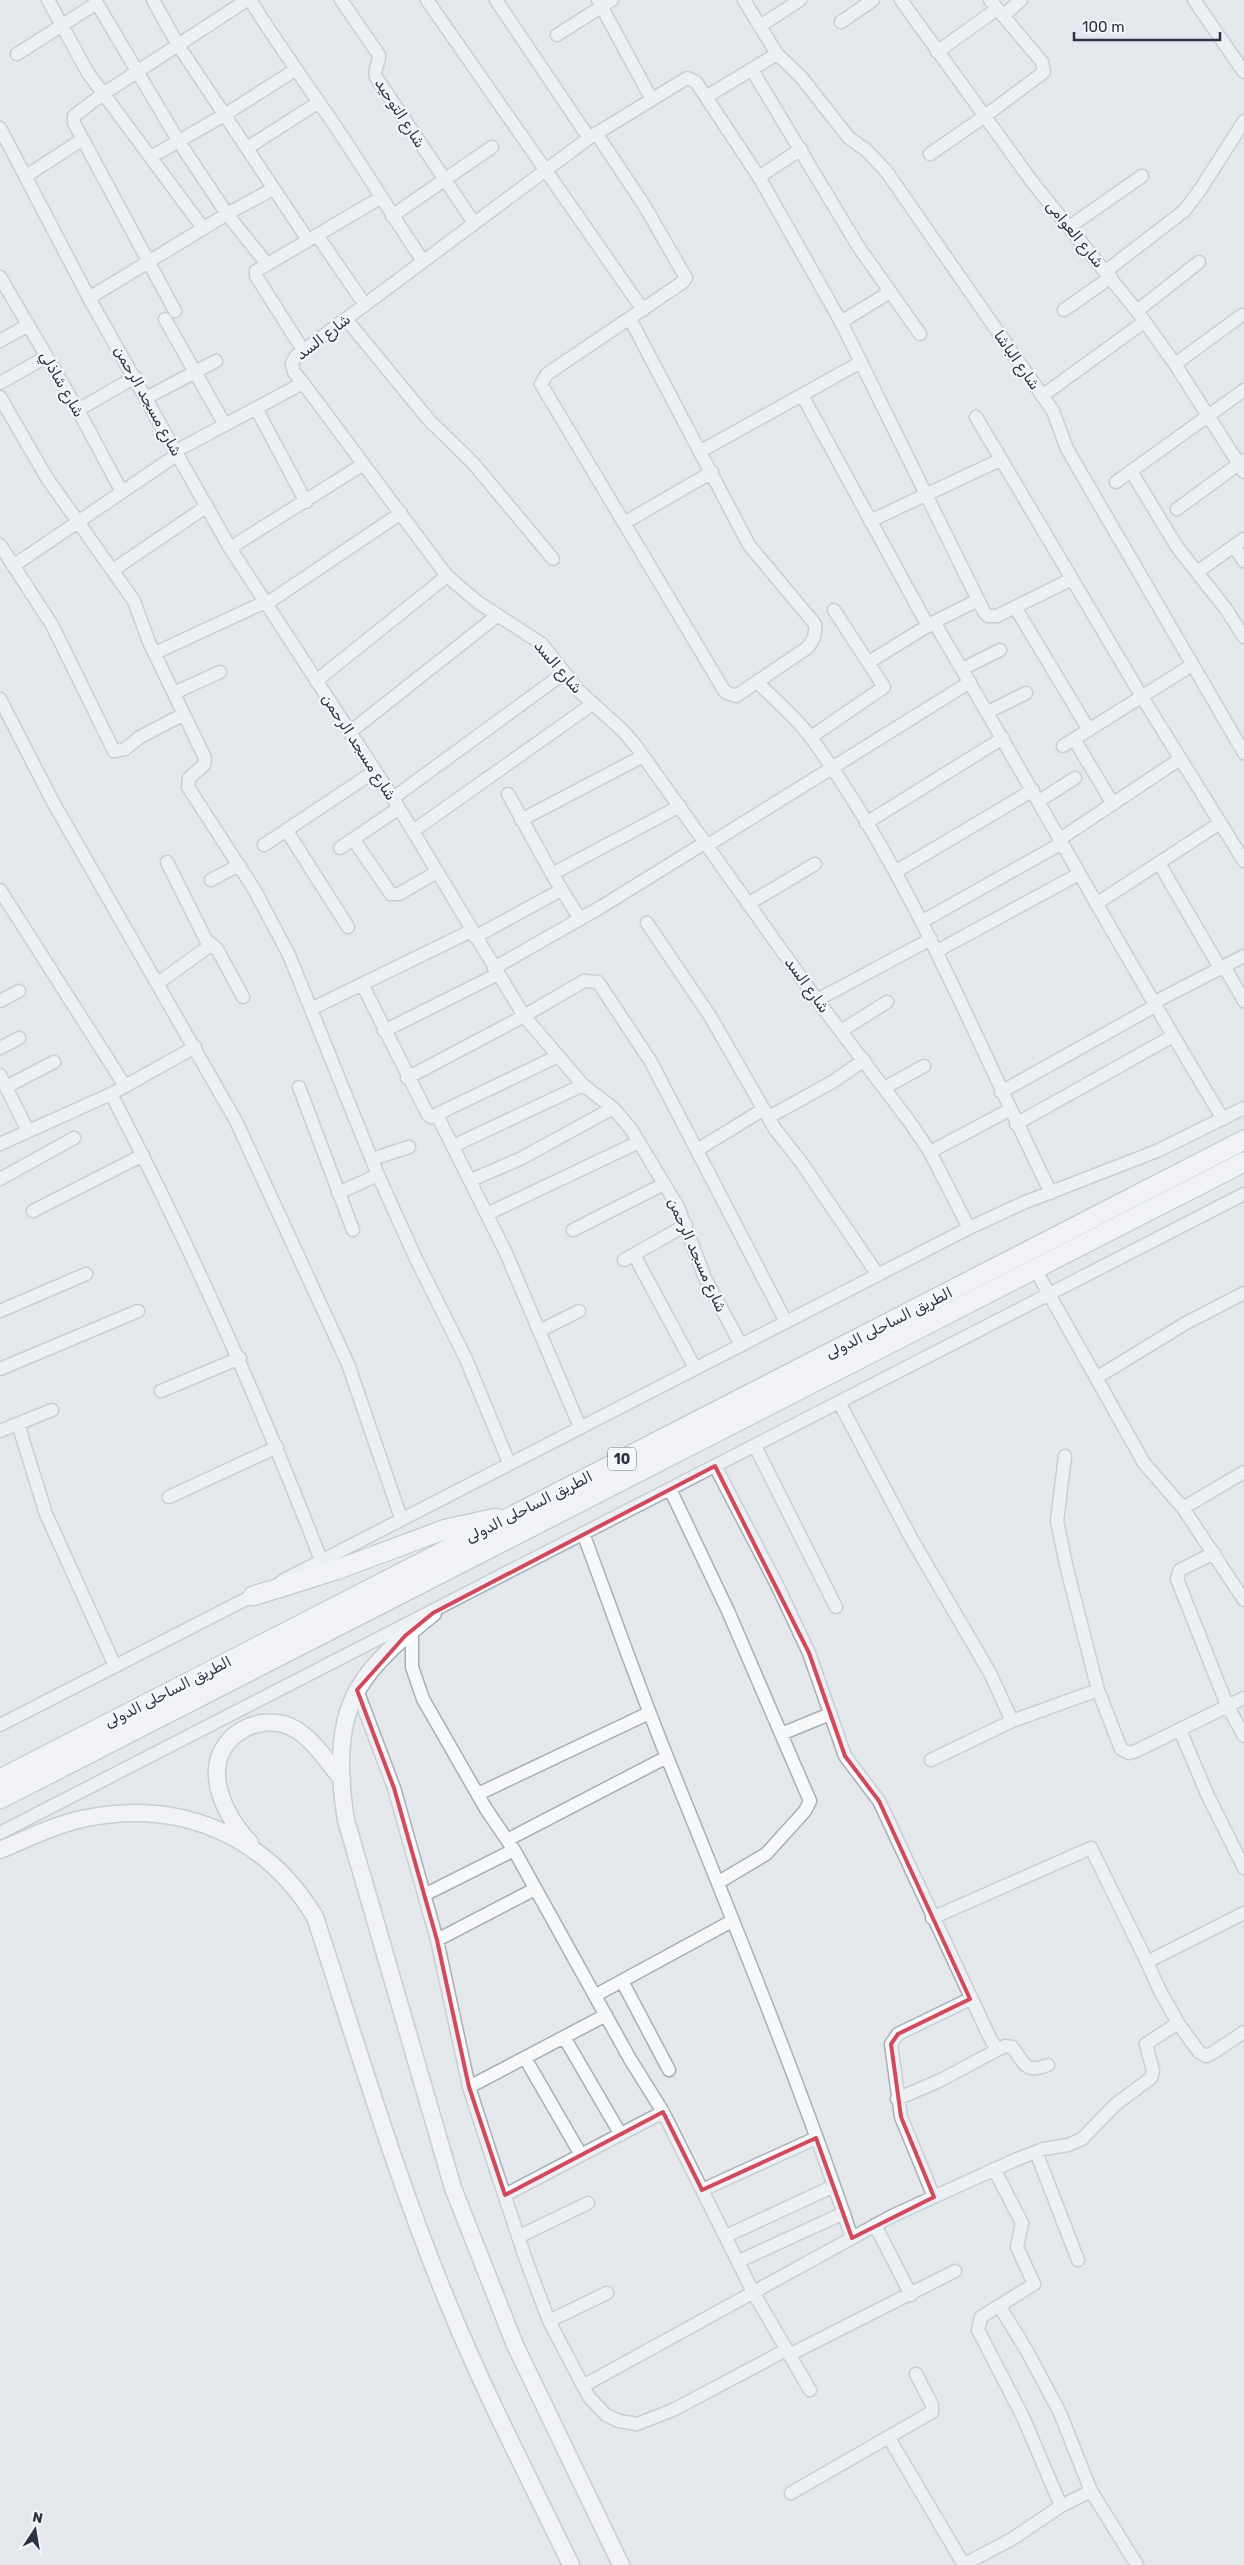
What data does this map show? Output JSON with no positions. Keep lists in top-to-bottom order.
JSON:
{
  "streets": {
    "highway": ["الطريق الساحلى الدولى", "10"],
    "street": [
      "شارع التوحيد",
      "شارع العوامى",
      "شارع السد",
      "شارع الباشا",
      "شارع شاذلي",
      "شارع مسجد الرحمن"
    ]
  },
  "crossings": [
    ["شارع التوحيد", "شارع السد"]
  ],
  "scale_bar": "100 m",
  "north": "top"
}
